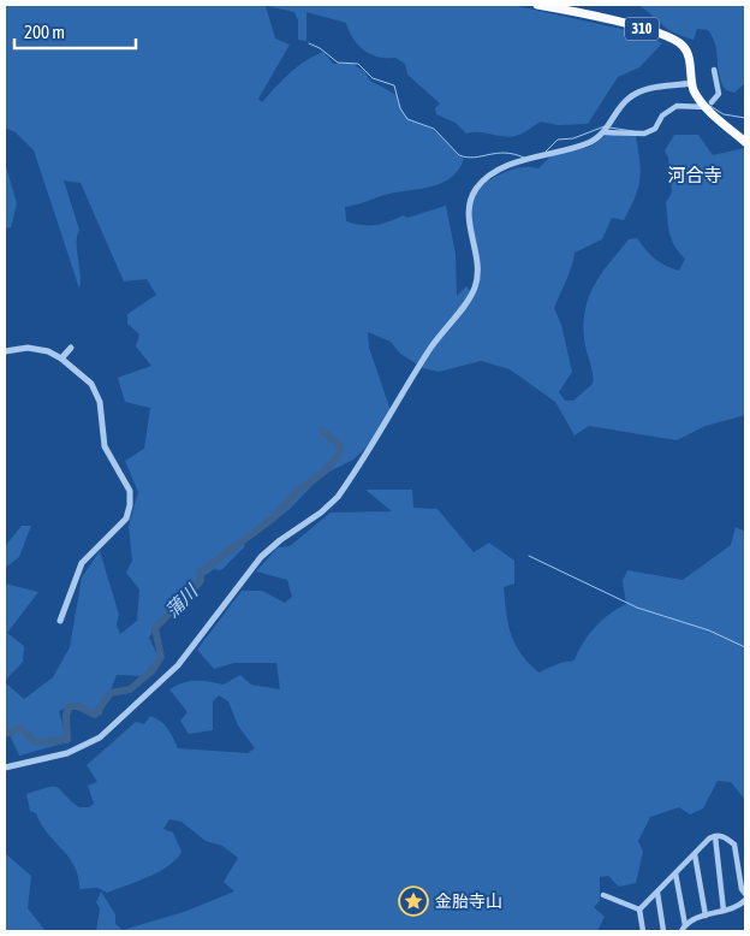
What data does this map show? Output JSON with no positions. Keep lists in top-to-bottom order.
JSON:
{
  "streets": {
    "highway": ["310"]
  },
  "districts": ["河合寺"],
  "water": ["蒲川"],
  "places": {
    "place": ["金胎寺山"]
  },
  "scale_bar": "200 m"
}
